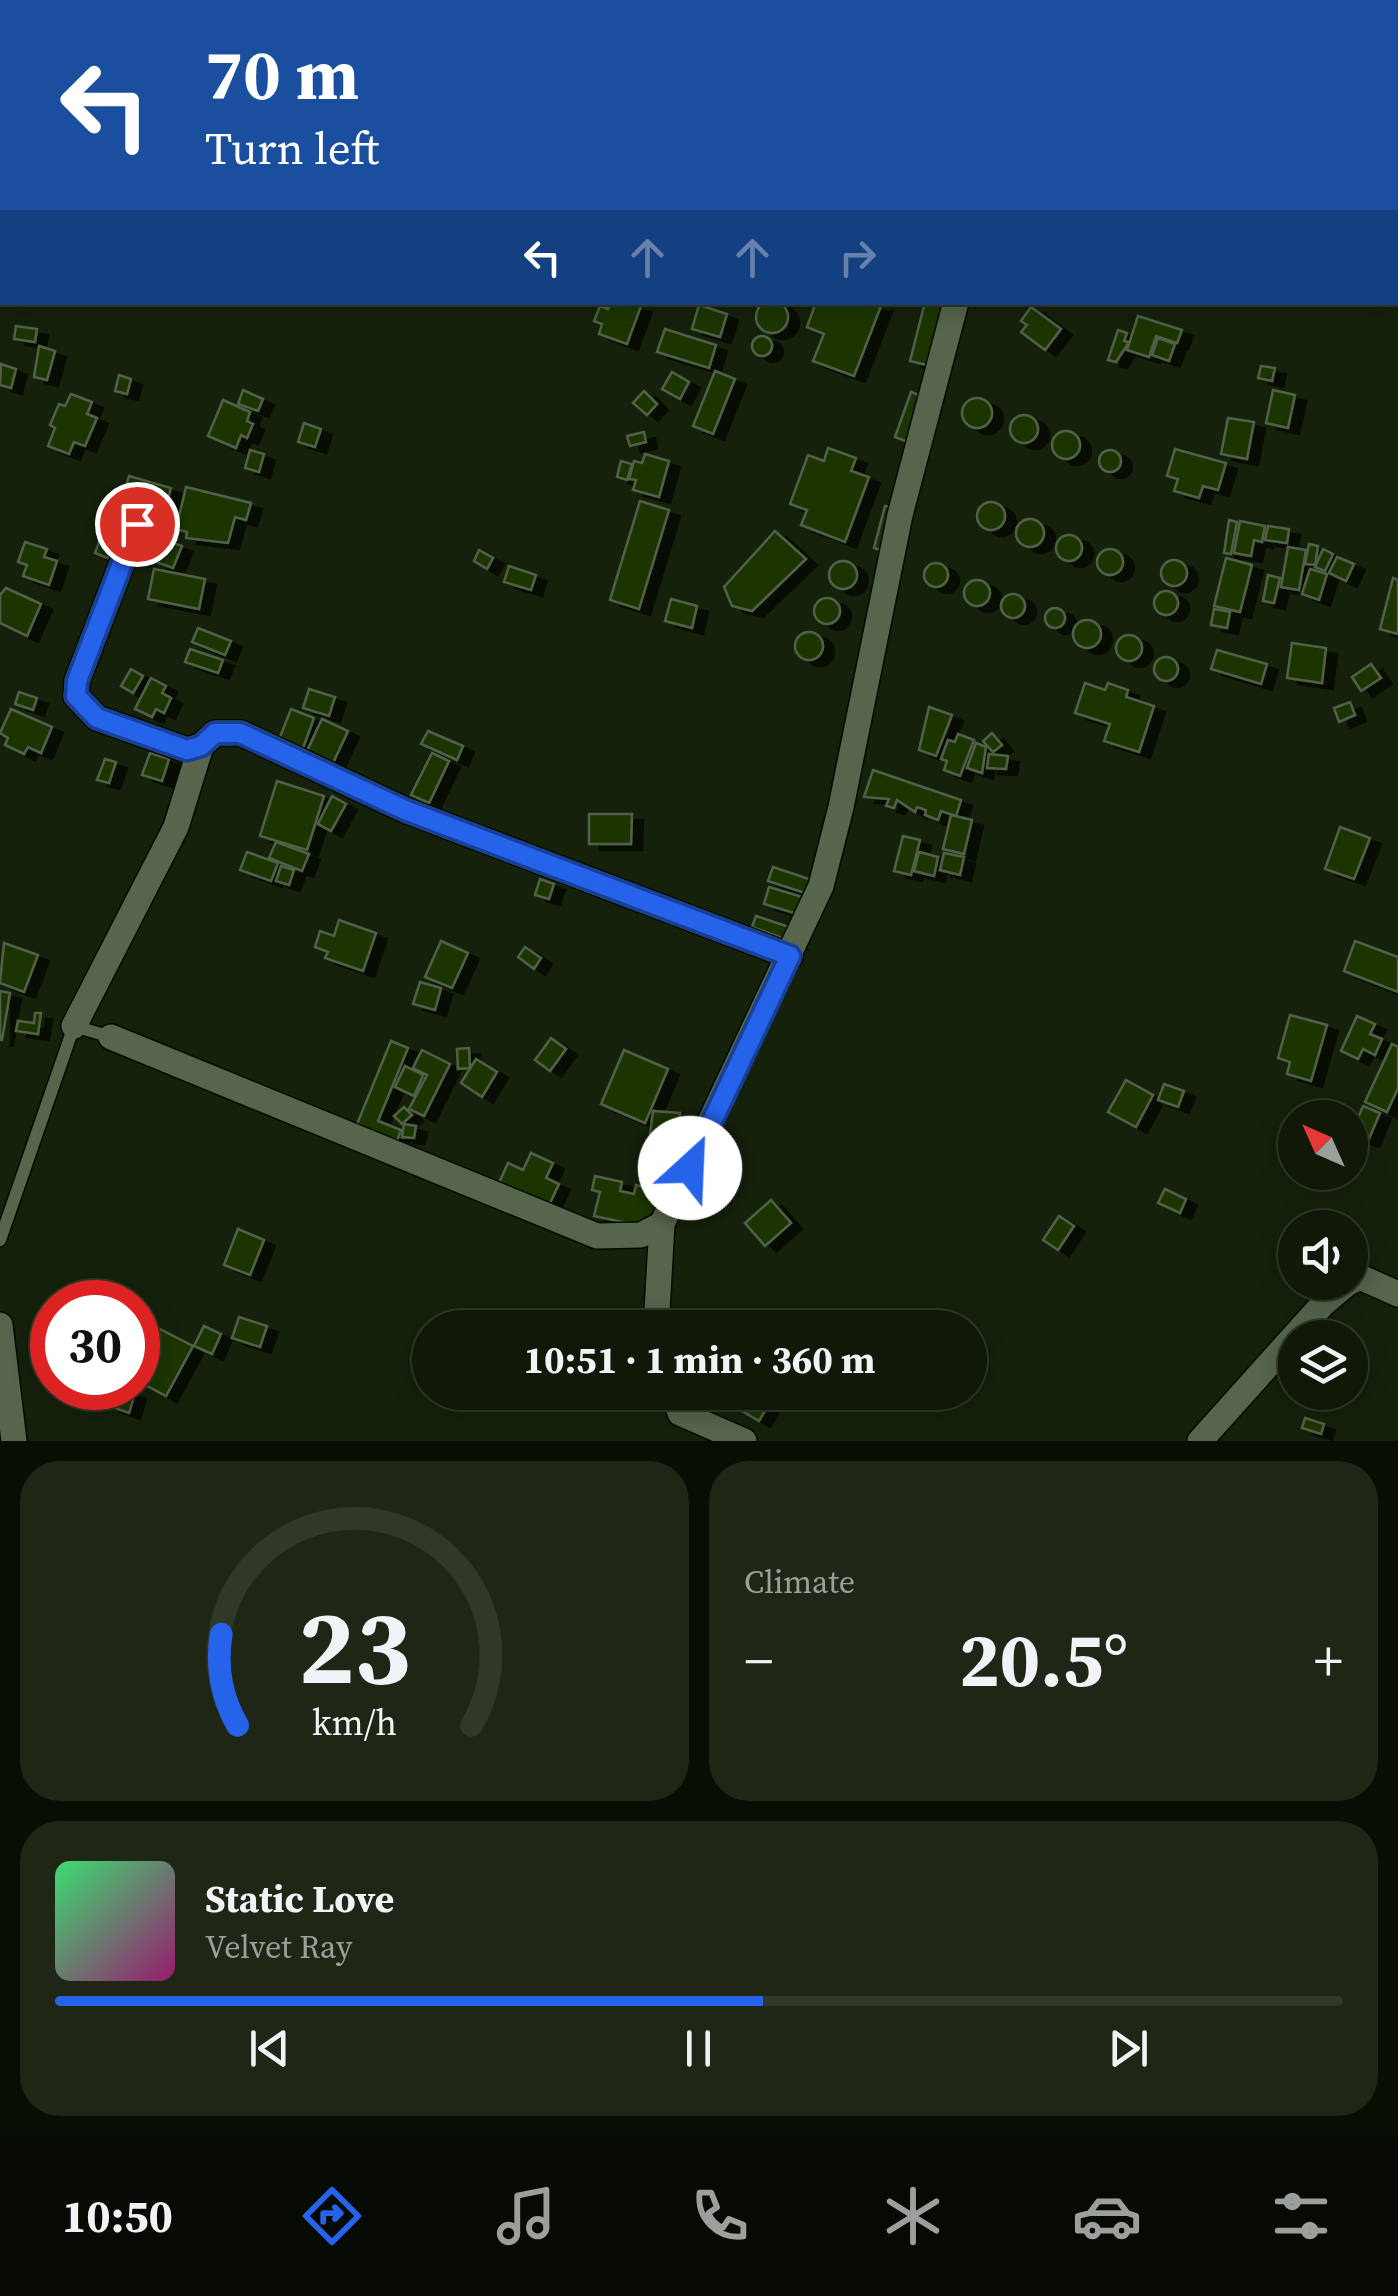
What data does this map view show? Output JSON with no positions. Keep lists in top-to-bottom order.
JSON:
{
  "north": "top left",
  "page": {
    "turn": ["70 m", "Turn left"],
    "limit": "30",
    "trip": "10:51 · 1 min · 360 m",
    "tile": "Climate",
    "heat": ["−", "20.5°", "+"],
    "song": ["Static Love", "Velvet Ray"],
    "tabs": "10:50",
    "gauge": ["23", "km/h"]
  }
}
